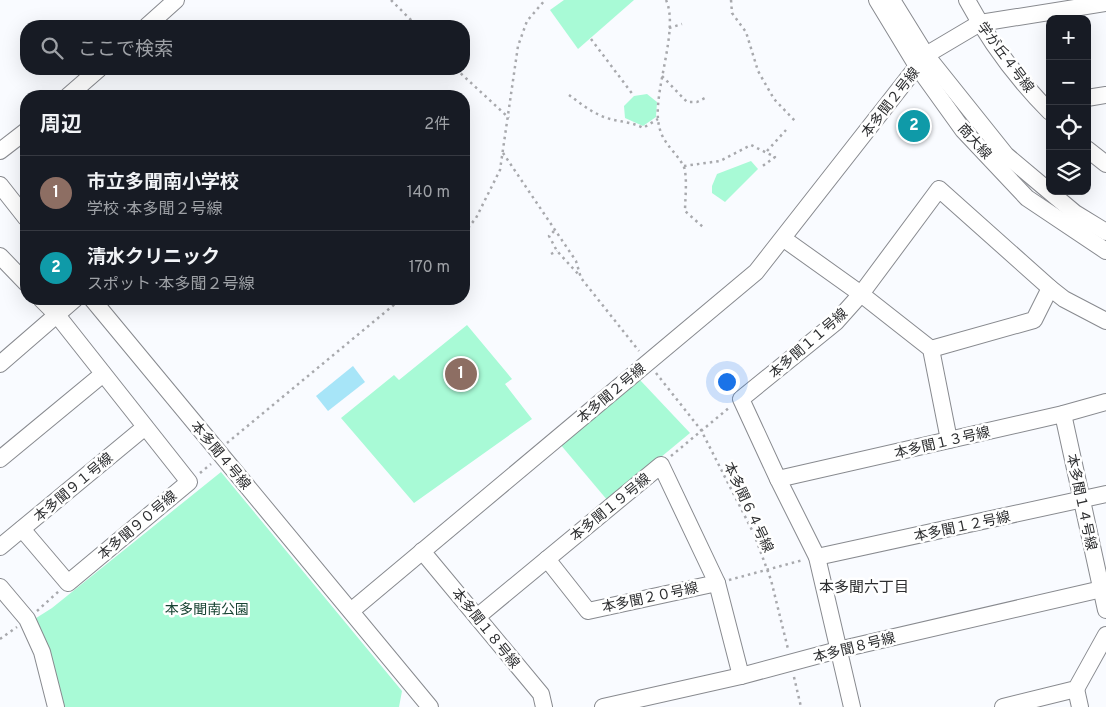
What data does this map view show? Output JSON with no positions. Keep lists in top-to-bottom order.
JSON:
{
  "streets": {
    "street": [
      "学が丘４号線",
      "本多聞２号線",
      "商大線",
      "本多聞１１号線",
      "本多聞１３号線",
      "本多聞４号線",
      "本多聞９１号線",
      "本多聞１４号線",
      "本多聞１９号線",
      "本多聞９０号線",
      "本多聞１２号線",
      "本多聞２０号線",
      "本多聞１８号線",
      "本多聞８号線"
    ],
    "path": ["本多聞６４号線"]
  },
  "crossings": [
    ["本多聞２号線", "商大線"],
    ["本多聞２号線", "本多聞４号線"],
    ["本多聞２号線", "本多聞６４号線"],
    ["本多聞２号線", "本多聞１８号線"],
    ["本多聞１３号線", "本多聞１４号線"],
    ["本多聞９１号線", "本多聞９０号線"],
    ["本多聞１４号線", "本多聞１２号線"],
    ["本多聞１４号線", "本多聞８号線"],
    ["本多聞１９号線", "本多聞２０号線"],
    ["本多聞１９号線", "本多聞１８号線"],
    ["本多聞１９号線", "本多聞８号線"],
    ["本多聞６４号線", "本多聞８号線"]
  ],
  "districts": ["本多聞六丁目"],
  "parks": ["本多聞南公園"],
  "page": {
    "map_buttons": ["+", "−"],
    "search": "ここで検索",
    "heading": ["周辺", "2件"],
    "pins": ["2", "1"],
    "list": [
      {
        "mark": "1",
        "name": "市立多聞南小学校",
        "note": "学校 · 本多聞２号線",
        "value": "140 m"
      },
      {
        "mark": "2",
        "name": "清水クリニック",
        "note": "スポット · 本多聞２号線",
        "value": "170 m"
      }
    ]
  }
}
